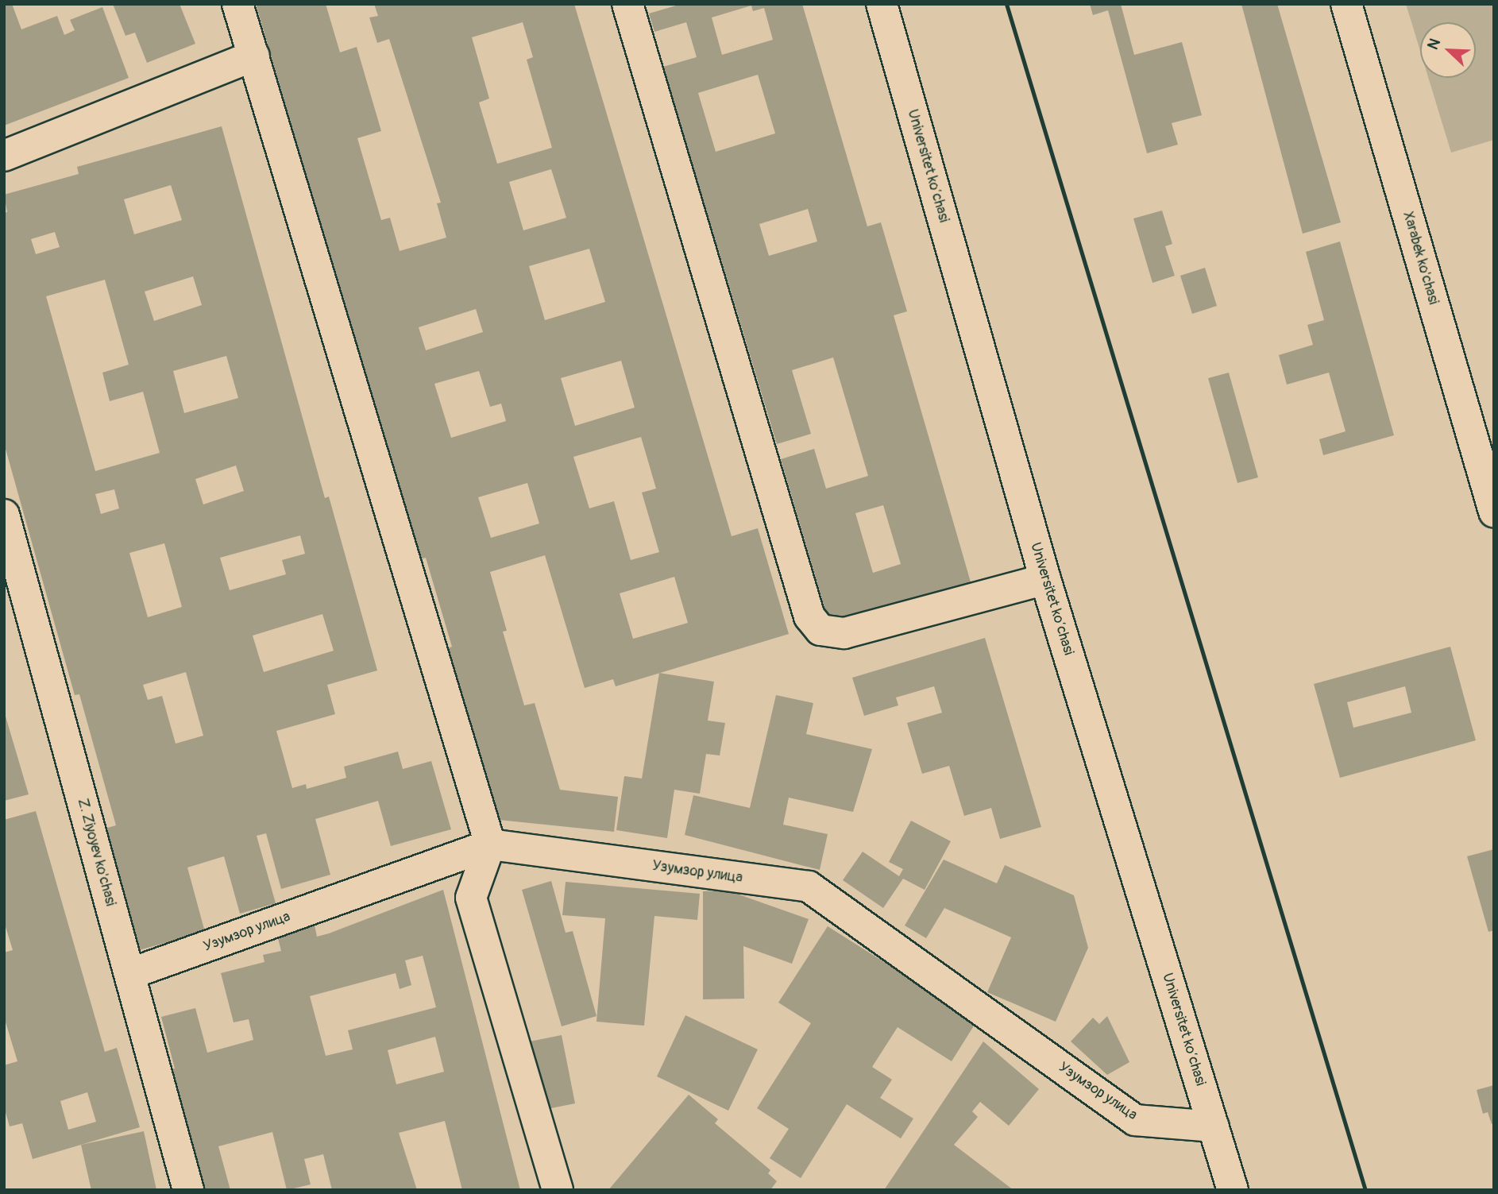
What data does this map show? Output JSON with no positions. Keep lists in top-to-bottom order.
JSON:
{
  "streets": {
    "street": [
      "Universitet kо‘chasi",
      "Xarabek ko'chasi",
      "Z. Ziyoyev ko'chasi",
      "Узумзор улица"
    ]
  },
  "crossings": [
    ["Universitet kо‘chasi", "Узумзор улица"],
    ["Z. Ziyoyev ko'chasi", "Узумзор улица"]
  ],
  "north": "top left"
}
